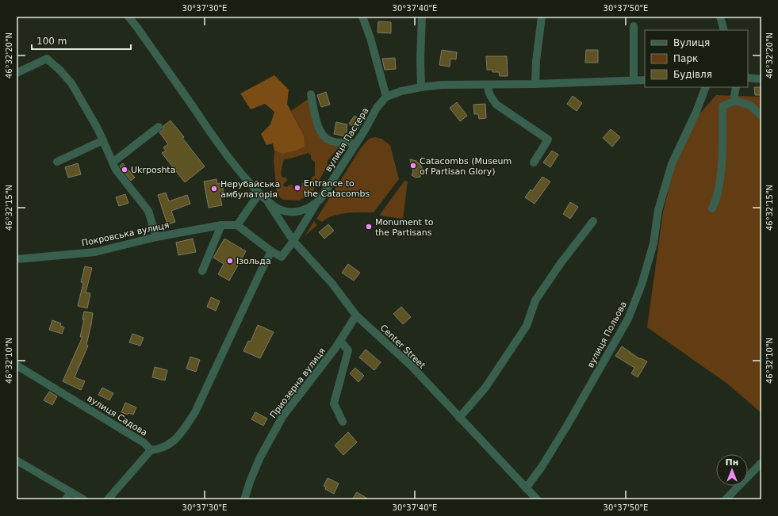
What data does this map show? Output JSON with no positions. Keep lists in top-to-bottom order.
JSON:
{
  "streets": {
    "street": [
      "вулиця Пастера",
      "Покровська вулиця",
      "вулиця Польова",
      "Center Street",
      "Приозерна вулиця",
      "вулиця Садова"
    ]
  },
  "crossings": [
    ["вулиця Пастера", "Center Street"],
    ["вулиця Польова", "Center Street"],
    ["Center Street", "Приозерна вулиця"]
  ],
  "places": [
    "Catacombs (Museum of Partisan Glory)",
    "Ukrposhta",
    "Entrance to the Catacombs",
    "Нерубайська амбулаторія",
    "Monument to the Partisans",
    "Ізольда"
  ],
  "legend": ["Вулиця", "Парк", "Будівля"],
  "scale_bar": "100 m",
  "north": "top",
  "coordinates": [
    "30°37'30\"E",
    "30°37'40\"E",
    "30°37'50\"E",
    "46°32'20\"N",
    "46°32'15\"N",
    "46°32'10\"N"
  ]
}
